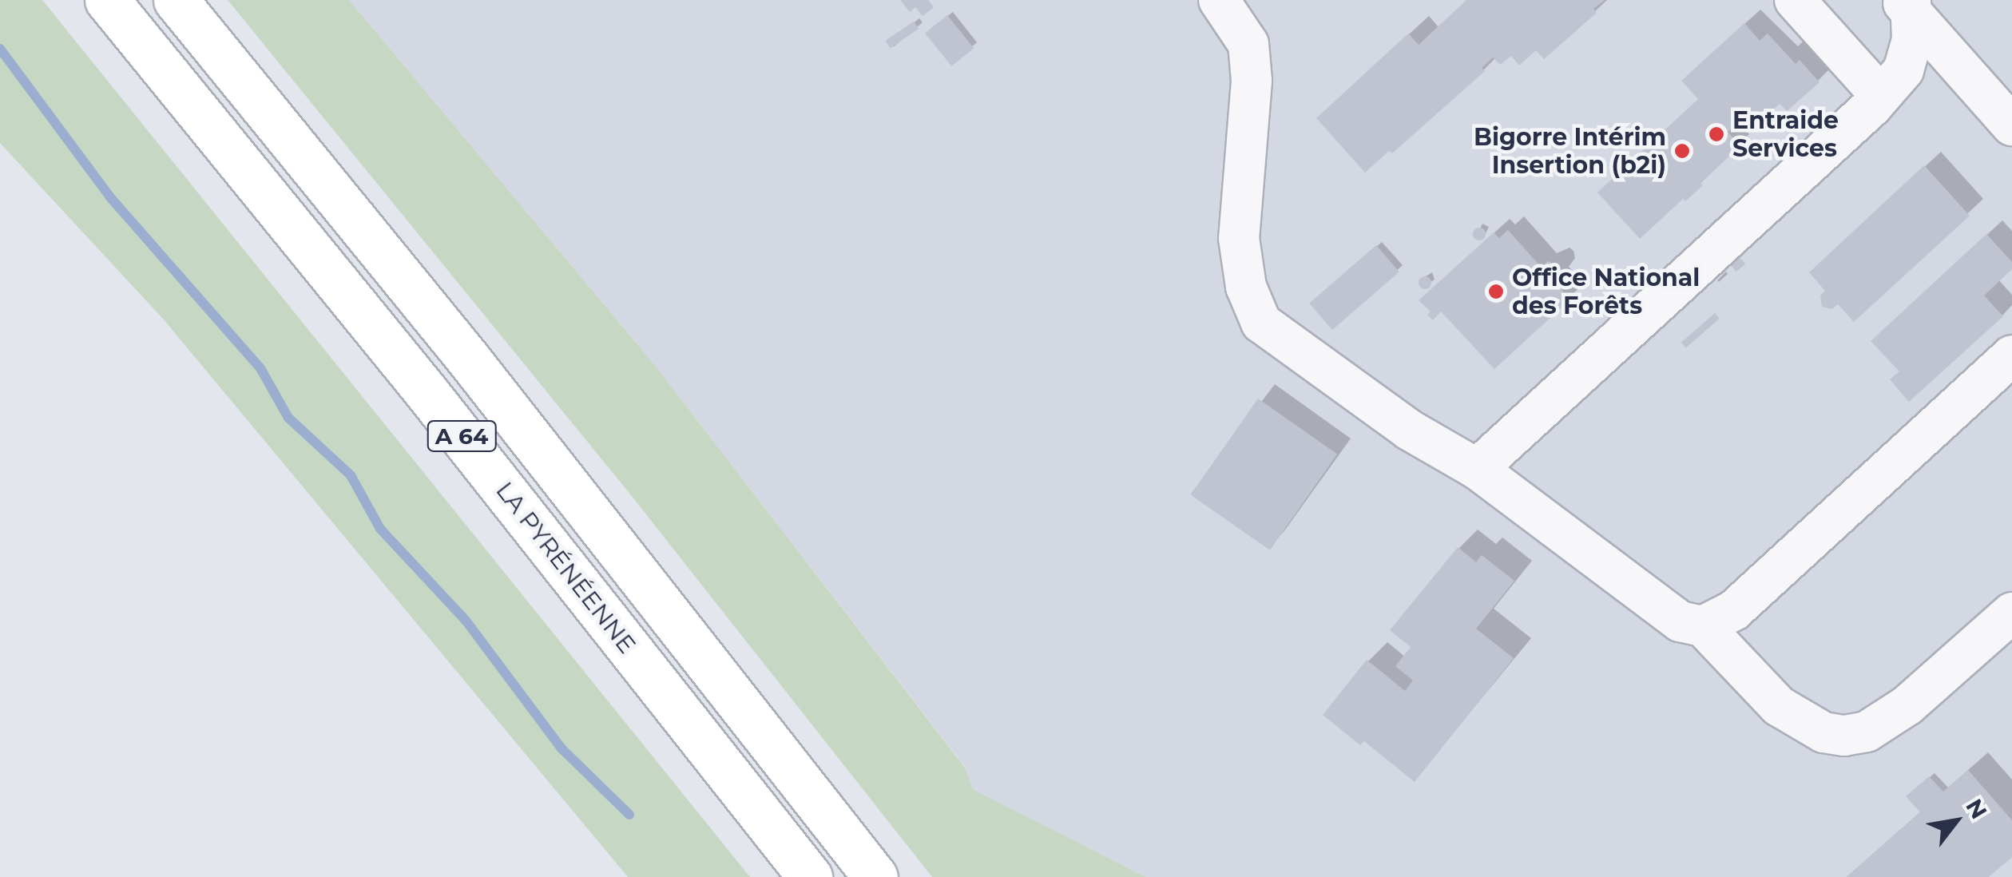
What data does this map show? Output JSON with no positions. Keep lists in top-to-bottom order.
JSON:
{
  "streets": {
    "highway": ["A 64", "LA PYRÉNÉENNE"]
  },
  "places": ["Entraide Services", "Bigorre Intérim Insertion (b2i)", "Office National des Forêts"],
  "north": "top right"
}
